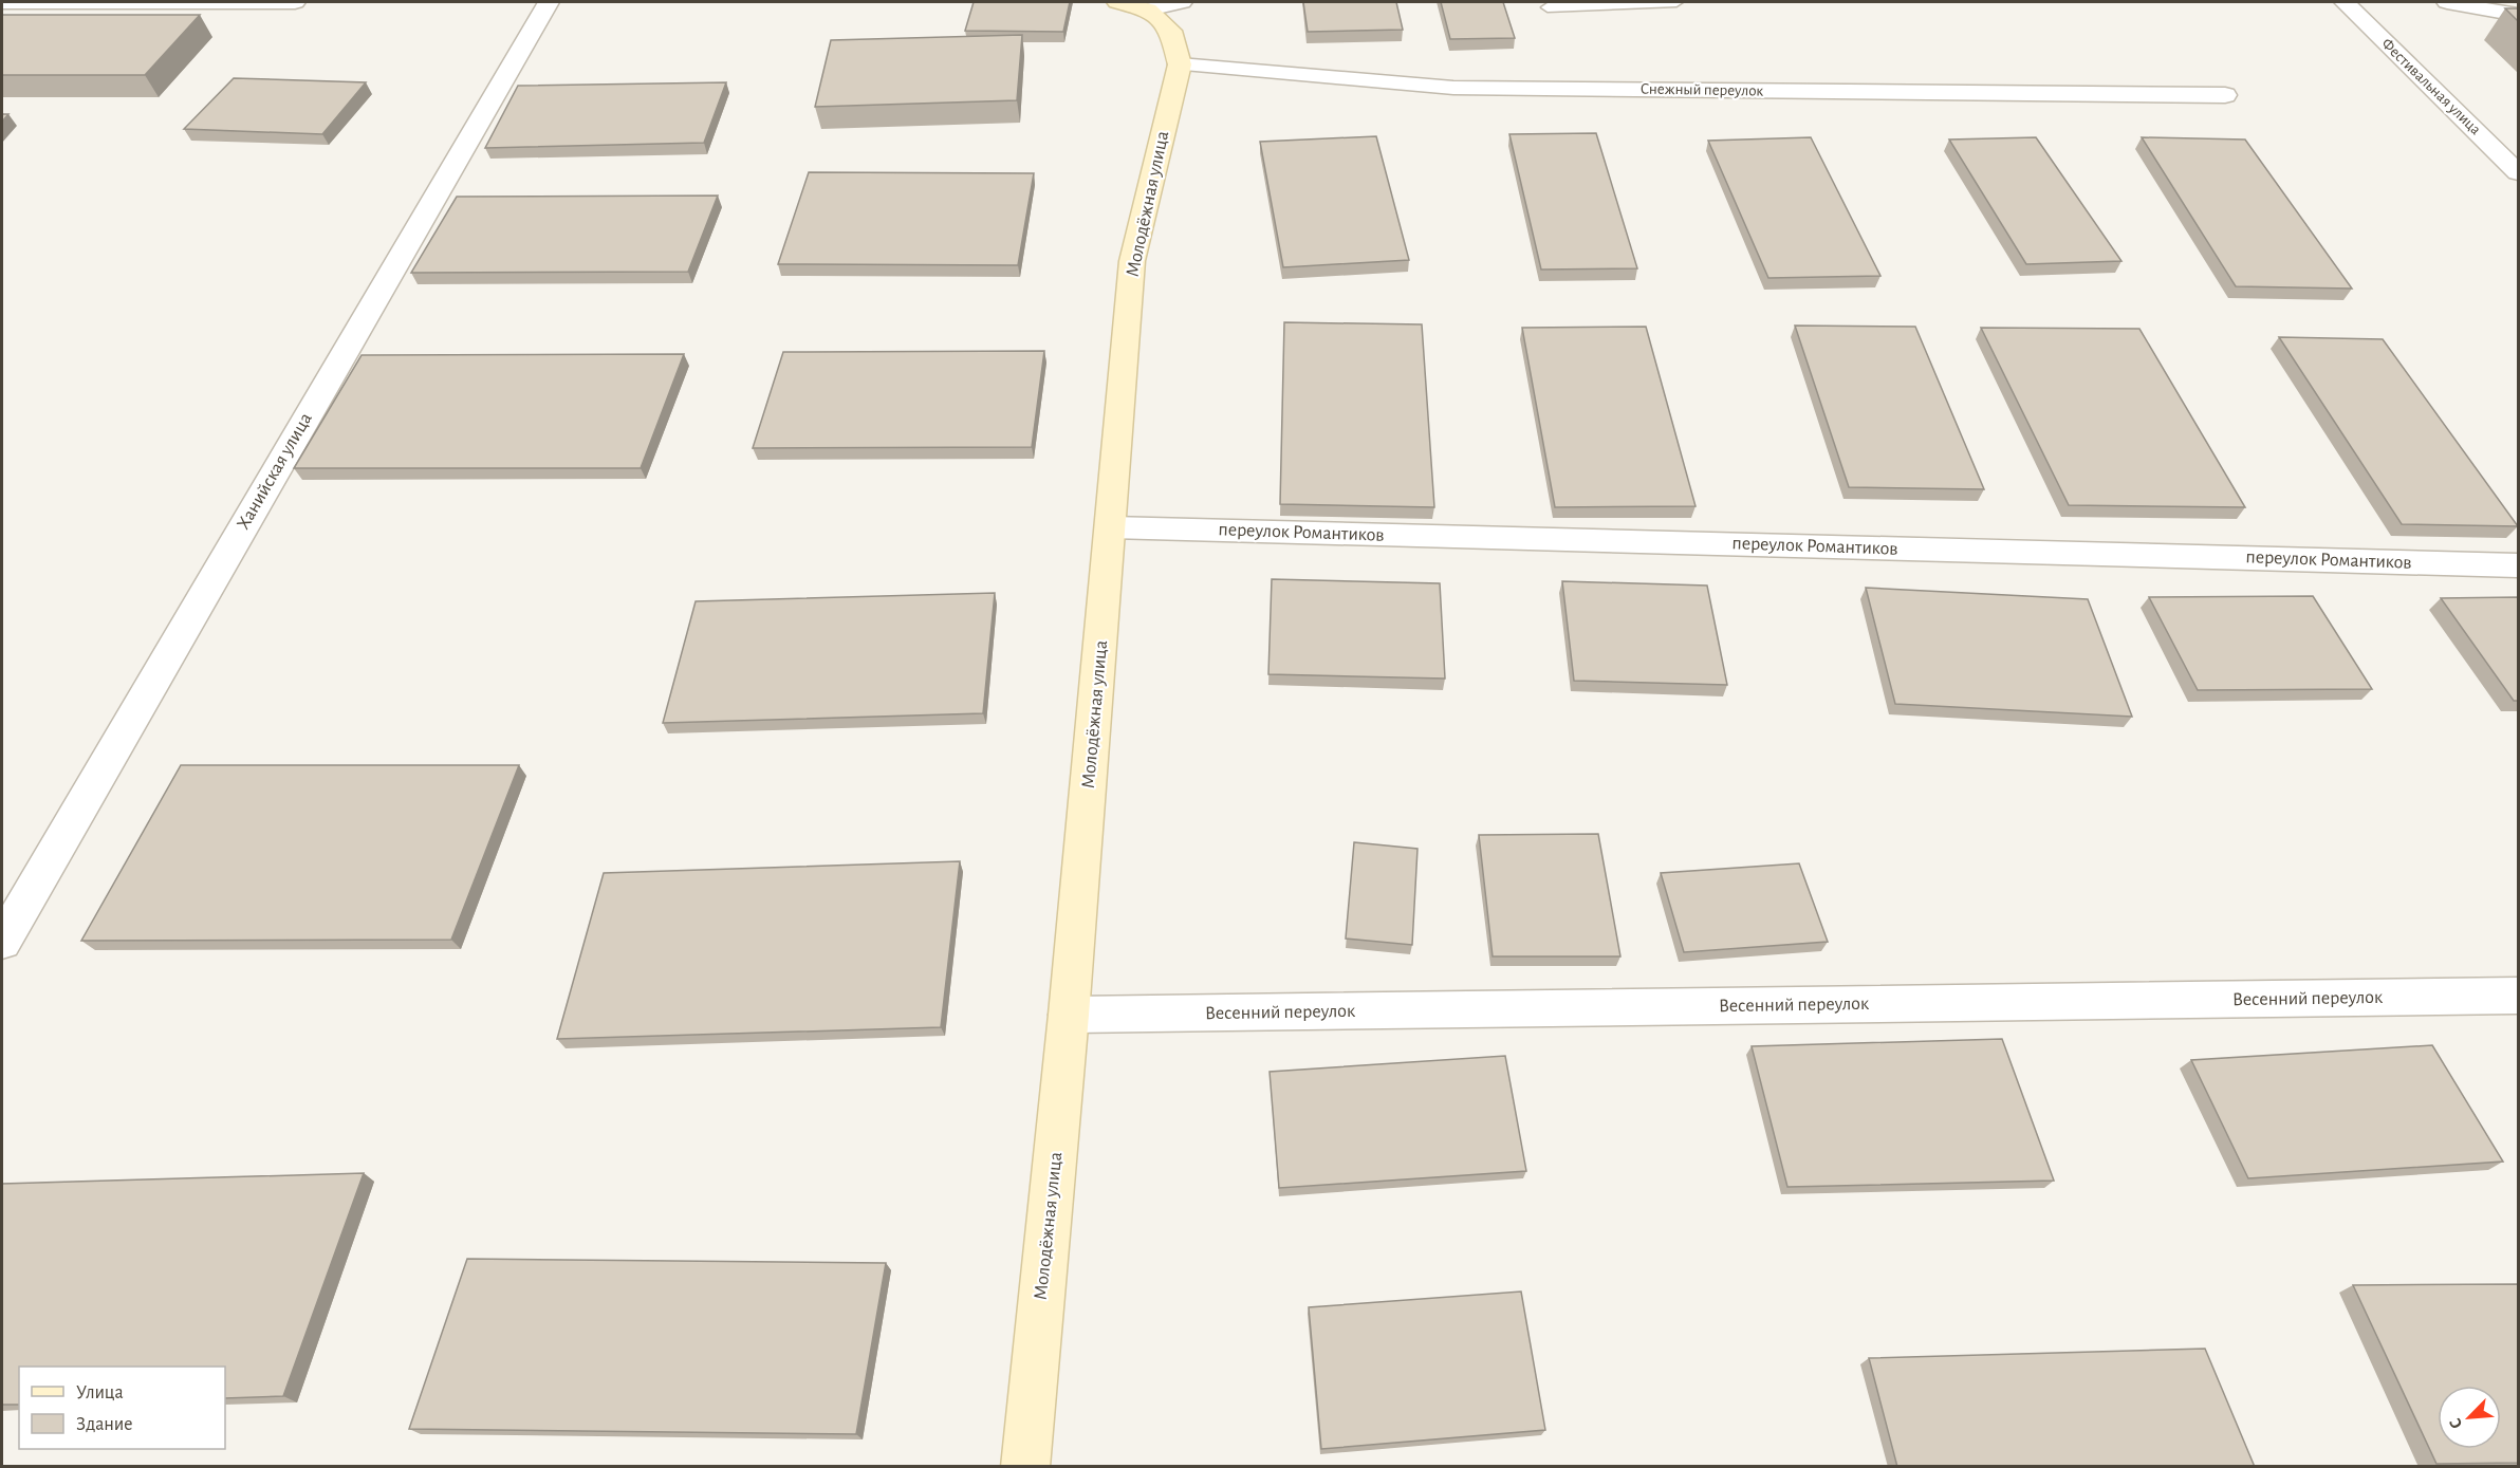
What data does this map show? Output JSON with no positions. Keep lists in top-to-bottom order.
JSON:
{
  "streets": {
    "street": [
      "Фестивальная улица",
      "Снежный переулок",
      "Молодёжная улица",
      "Ханийская улица",
      "переулок Романтиков",
      "Весенний переулок"
    ]
  },
  "crossings": [
    ["Снежный переулок", "Молодёжная улица"],
    ["Молодёжная улица", "переулок Романтиков"],
    ["Молодёжная улица", "Весенний переулок"]
  ],
  "legend": ["Улица", "Здание"],
  "north": "bottom left"
}
